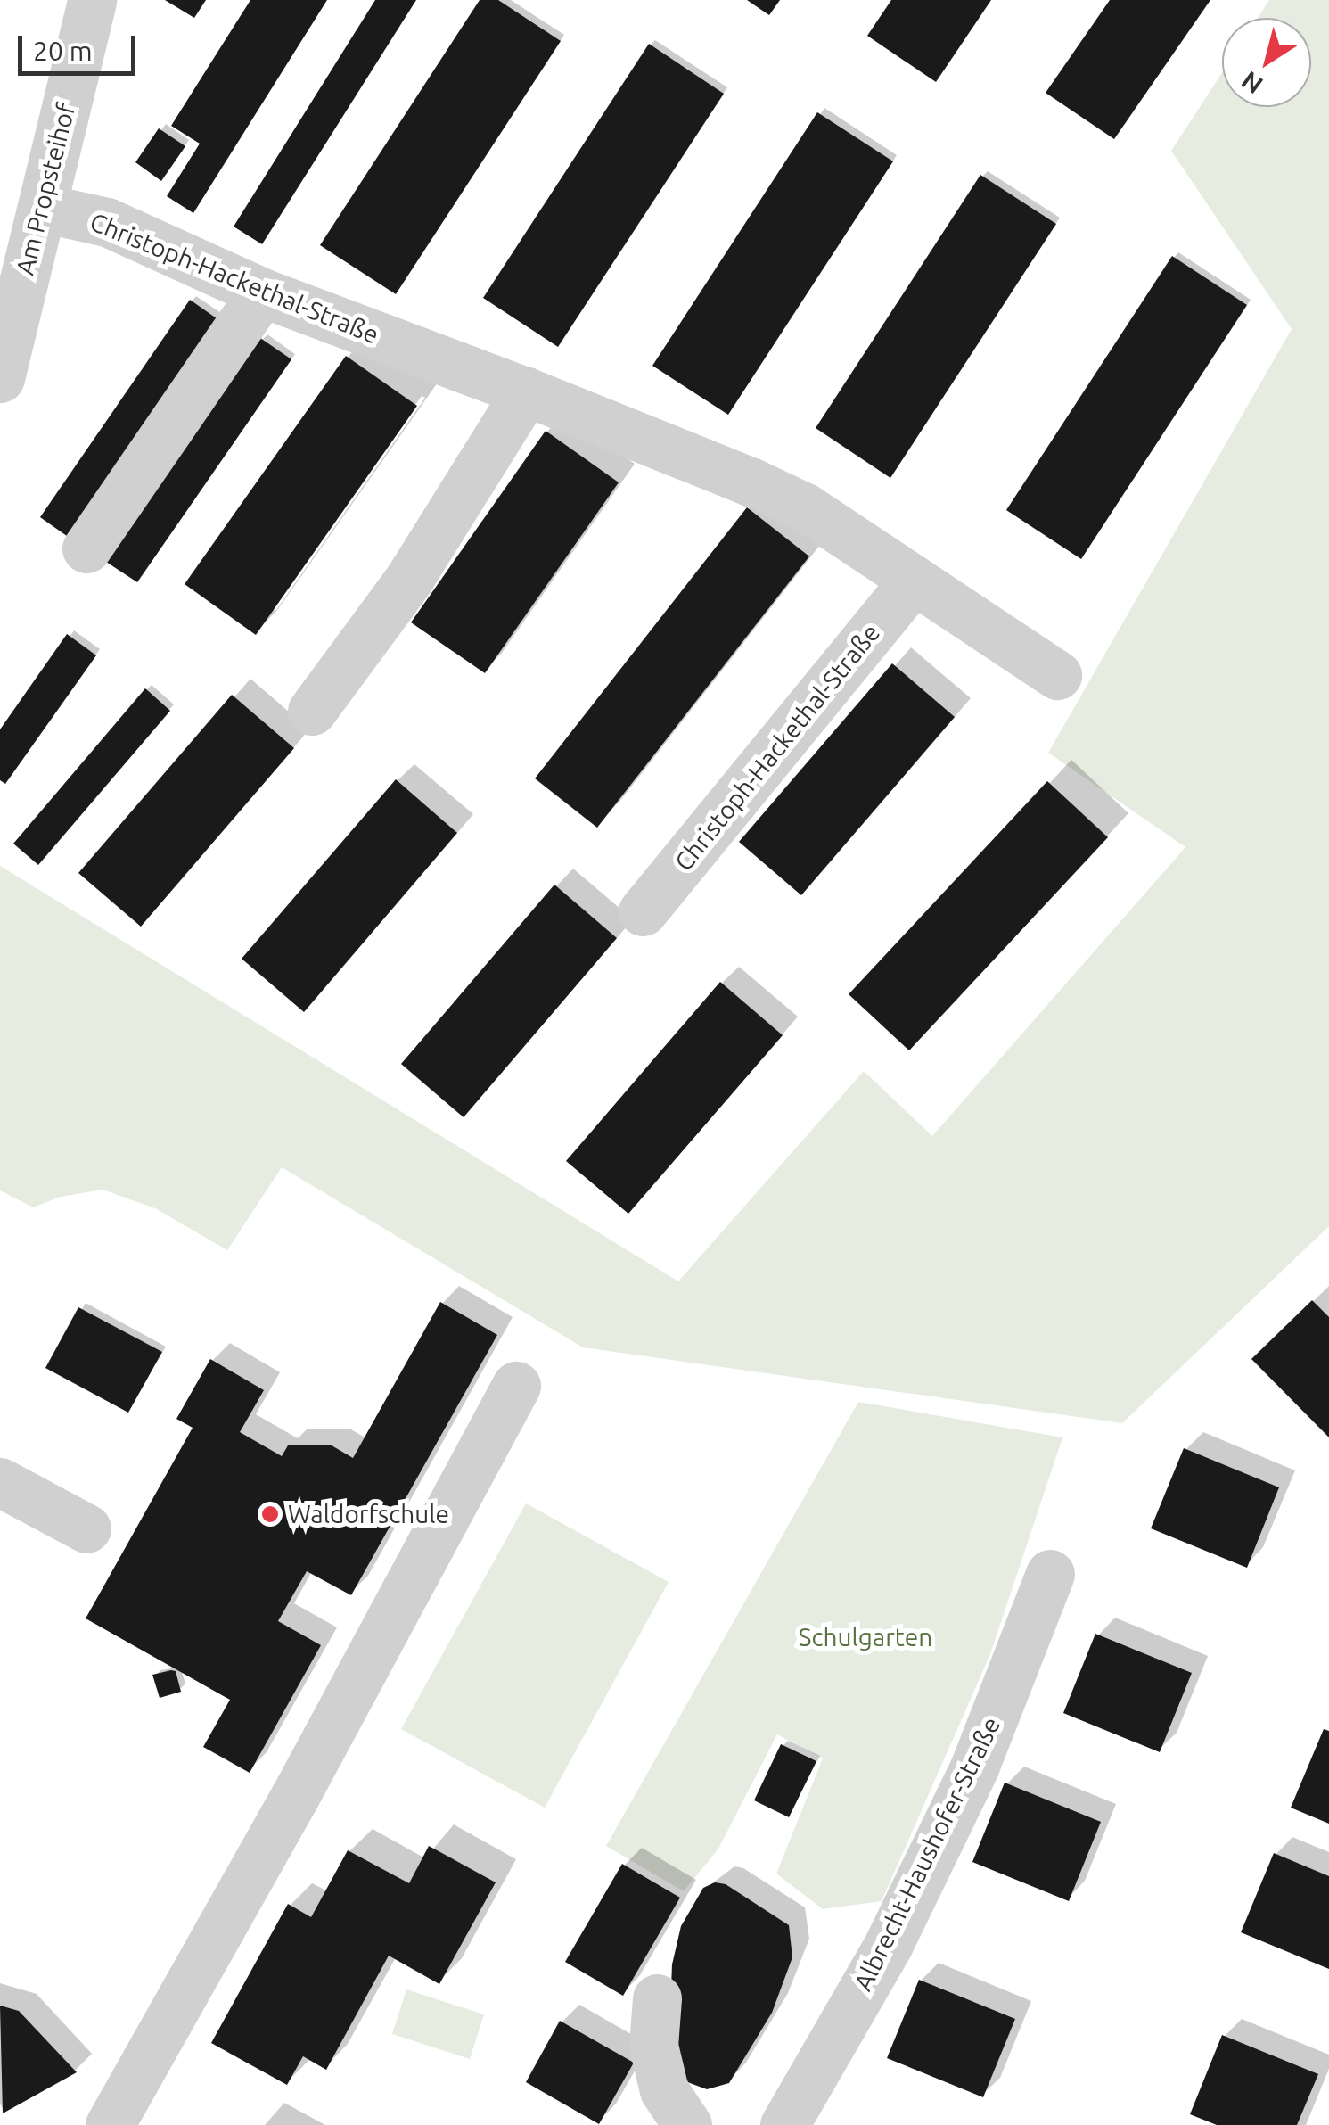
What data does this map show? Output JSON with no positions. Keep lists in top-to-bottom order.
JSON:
{
  "streets": {
    "street": ["Am Propsteihof", "Christoph-Hackethal-Straße", "Albrecht-Haushofer-Straße"]
  },
  "crossings": [
    ["Am Propsteihof", "Christoph-Hackethal-Straße"]
  ],
  "parks": ["Schulgarten"],
  "places": ["Waldorfschule"],
  "scale_bar": "20 m",
  "north": "bottom left"
}
